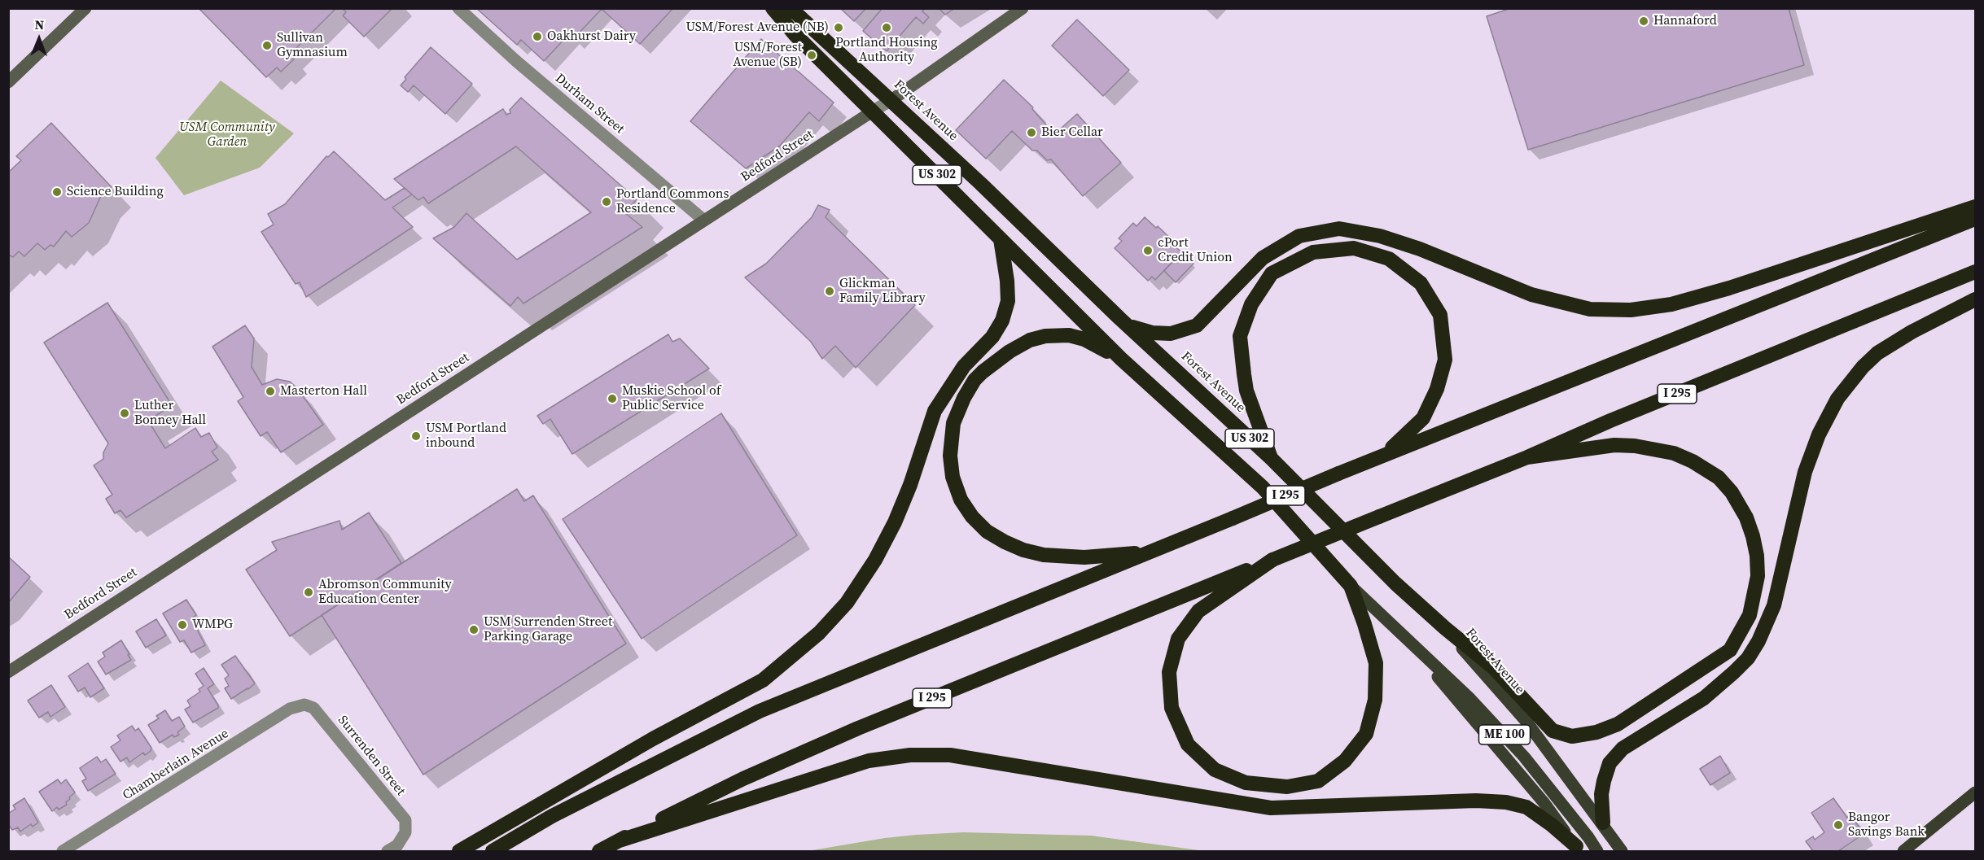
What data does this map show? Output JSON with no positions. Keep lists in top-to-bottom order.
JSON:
{
  "streets": {
    "highway": ["Forest Avenue", "US 302", "I 295"],
    "main road": ["ME 100"],
    "street": [
      "Durham Street",
      "Bedford Street",
      "Surrenden Street",
      "Chamberlain Avenue"
    ]
  },
  "crossings": [
    ["Durham Street", "Bedford Street"],
    ["Bedford Street", "US 302"],
    ["US 302", "ME 100"],
    ["Surrenden Street", "Chamberlain Avenue"]
  ],
  "parks": ["USM Community Garden"],
  "places": [
    "Hannaford",
    "USM/Forest Avenue (NB)",
    "Portland Housing Authority",
    "Oakhurst Dairy",
    "Sullivan Gymnasium",
    "USM/Forest Avenue (SB)",
    "Bier Cellar",
    "Science Building",
    "Portland Commons Residence",
    "cPort Credit Union",
    "Glickman Family Library",
    "Masterton Hall",
    "Muskie School of Public Service",
    "Luther Bonney Hall",
    "USM Portland inbound",
    "Abromson Community Education Center",
    "WMPG",
    "USM Surrenden Street Parking Garage",
    "Bangor Savings Bank"
  ],
  "north": "top"
}
